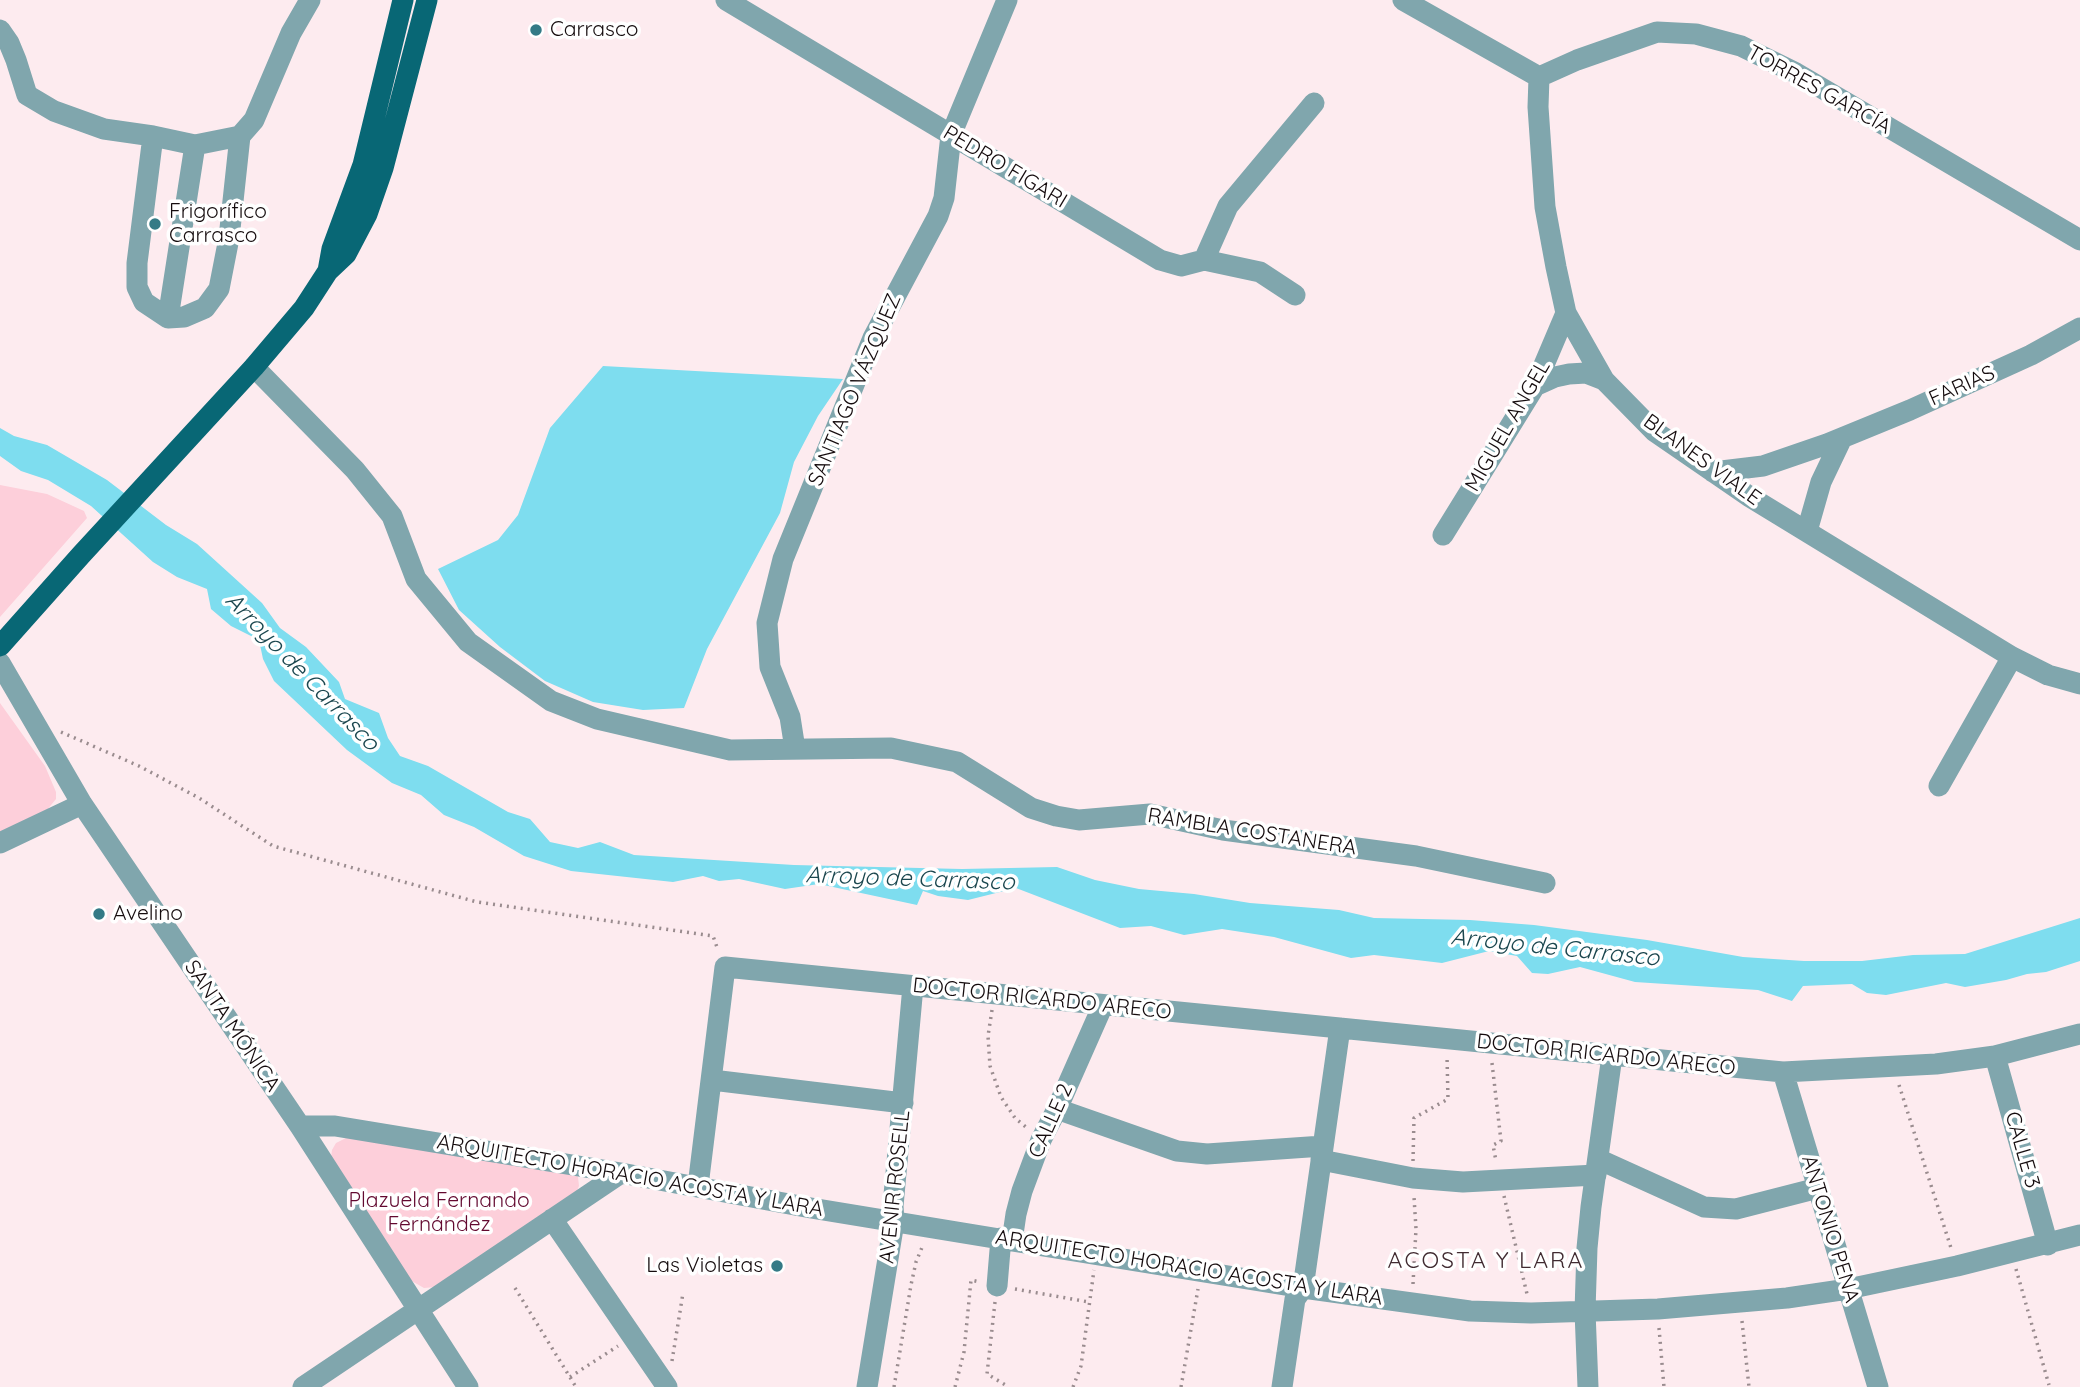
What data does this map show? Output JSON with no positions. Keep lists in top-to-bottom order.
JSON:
{
  "streets": {
    "street": [
      "TORRES GARCÍA",
      "PEDRO FIGARI",
      "FARIAS",
      "SANTIAGO VÁZQUEZ",
      "MIGUEL ANGEL",
      "BLANES VIALE",
      "RAMBLA COSTANERA",
      "DOCTOR RICARDO ARECO",
      "SANTA MÓNICA",
      "CALLE 2",
      "CALLE 3",
      "ARQUITECTO HORACIO ACOSTA Y LARA",
      "AVENIR ROSELL",
      "ANTONIO PENA"
    ]
  },
  "crossings": [
    ["TORRES GARCÍA", "BLANES VIALE"],
    ["PEDRO FIGARI", "SANTIAGO VÁZQUEZ"],
    ["FARIAS", "BLANES VIALE"],
    ["SANTIAGO VÁZQUEZ", "RAMBLA COSTANERA"],
    ["MIGUEL ANGEL", "BLANES VIALE"],
    ["DOCTOR RICARDO ARECO", "CALLE 2"],
    ["DOCTOR RICARDO ARECO", "CALLE 3"],
    ["DOCTOR RICARDO ARECO", "AVENIR ROSELL"],
    ["DOCTOR RICARDO ARECO", "ANTONIO PENA"],
    ["SANTA MÓNICA", "ARQUITECTO HORACIO ACOSTA Y LARA"],
    ["CALLE 2", "ARQUITECTO HORACIO ACOSTA Y LARA"],
    ["CALLE 3", "ARQUITECTO HORACIO ACOSTA Y LARA"],
    ["ARQUITECTO HORACIO ACOSTA Y LARA", "AVENIR ROSELL"],
    ["ARQUITECTO HORACIO ACOSTA Y LARA", "ANTONIO PENA"]
  ],
  "districts": ["ACOSTA Y LARA"],
  "water": ["Arroyo de Carrasco"],
  "parks": ["Plazuela Fernando Fernández"],
  "places": [
    "Carrasco",
    "Frigorífico Carrasco",
    "Avelino",
    "Las Violetas"
  ]
}
